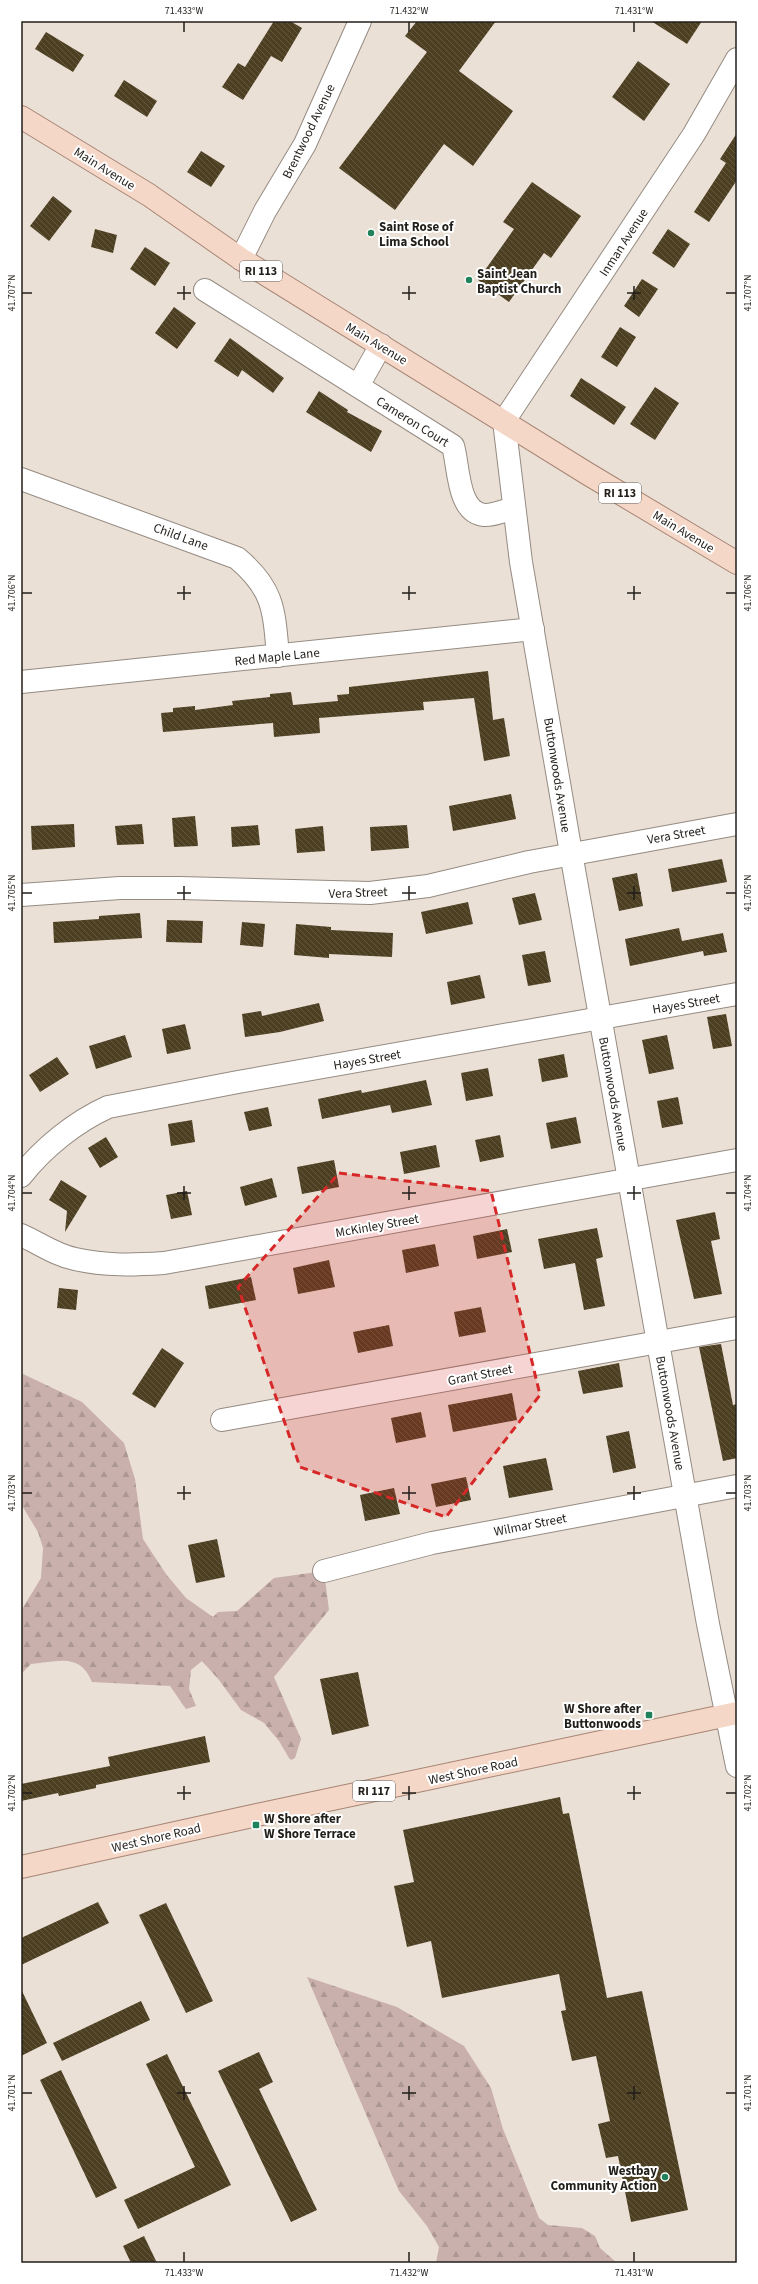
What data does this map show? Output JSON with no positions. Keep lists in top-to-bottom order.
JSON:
{
  "streets": {
    "main road": [
      "Main Avenue",
      "RI 113",
      "West Shore Road",
      "RI 117"
    ],
    "street": [
      "Brentwood Avenue",
      "Inman Avenue",
      "Cameron Court",
      "Child Lane",
      "Red Maple Lane",
      "Buttonwoods Avenue",
      "Vera Street",
      "Hayes Street",
      "McKinley Street",
      "Grant Street",
      "Wilmar Street"
    ]
  },
  "crossings": [
    ["Brentwood Avenue", "Main Avenue"],
    ["Main Avenue", "Inman Avenue"],
    ["Main Avenue", "Buttonwoods Avenue"],
    ["Inman Avenue", "Buttonwoods Avenue"],
    ["Cameron Court", "Buttonwoods Avenue"],
    ["Child Lane", "Red Maple Lane"],
    ["Red Maple Lane", "Buttonwoods Avenue"],
    ["Buttonwoods Avenue", "Vera Street"],
    ["Buttonwoods Avenue", "Hayes Street"],
    ["Buttonwoods Avenue", "McKinley Street"],
    ["Buttonwoods Avenue", "Grant Street"],
    ["Buttonwoods Avenue", "Wilmar Street"],
    ["Buttonwoods Avenue", "West Shore Road"]
  ],
  "places": {
    "other": ["Saint Rose of Lima School", "Saint Jean Baptist Church", "Westbay Community Action"],
    "transit": ["W Shore after Buttonwoods", "W Shore after W Shore Terrace"]
  },
  "coordinates": [
    "71.433°W",
    "71.432°W",
    "71.431°W",
    "41.707°N",
    "41.706°N",
    "41.705°N",
    "41.704°N",
    "41.703°N",
    "41.702°N",
    "41.701°N"
  ]
}
